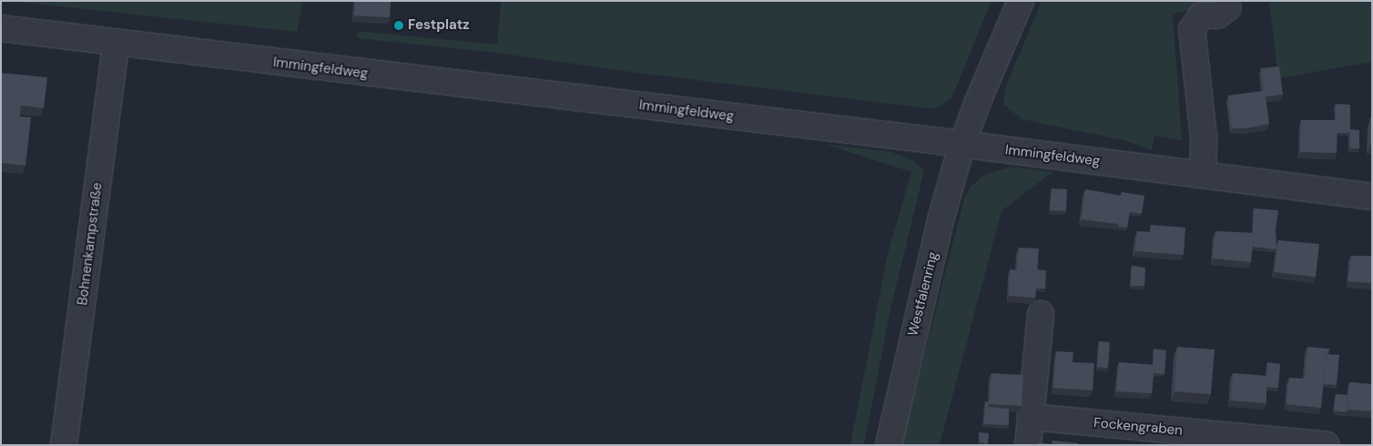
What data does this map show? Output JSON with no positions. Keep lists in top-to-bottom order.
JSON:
{
  "streets": {
    "street": [
      "Immingfeldweg",
      "Bohnenkampstraße",
      "Westfalenring",
      "Fockengraben"
    ]
  },
  "crossings": [
    ["Immingfeldweg", "Bohnenkampstraße"],
    ["Immingfeldweg", "Westfalenring"]
  ],
  "places": ["Festplatz"]
}
